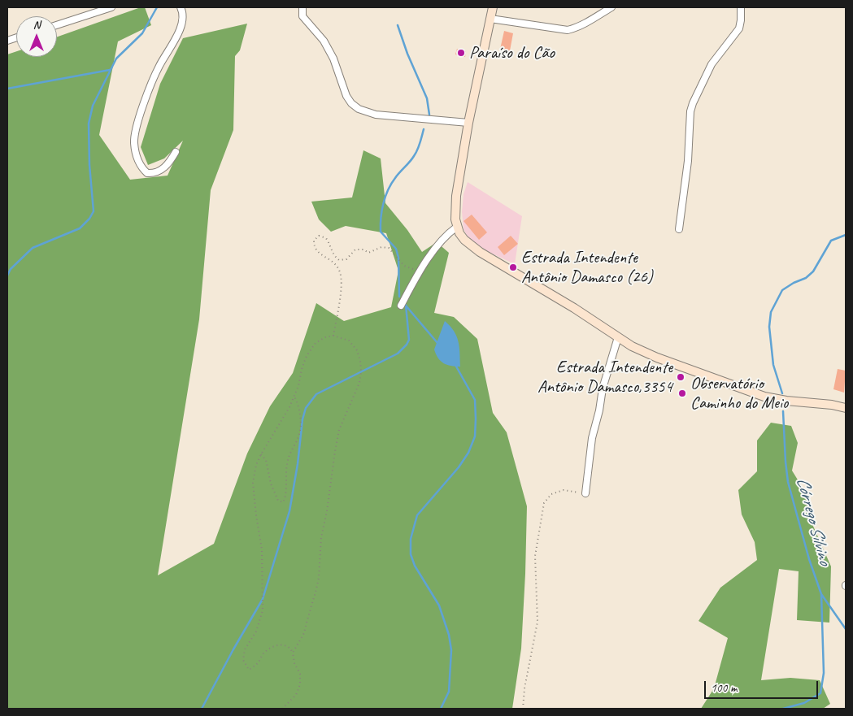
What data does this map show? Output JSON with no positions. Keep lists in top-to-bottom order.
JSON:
{
  "water": ["Córrego Silvino"],
  "places": [
    "Paraíso do Cão",
    "Estrada Intendente Antônio Damasco (26)",
    "Estrada Intendente Antônio Damasco,3354",
    "Observatório Caminho do Meio"
  ],
  "scale_bar": "100 m",
  "north": "top"
}
